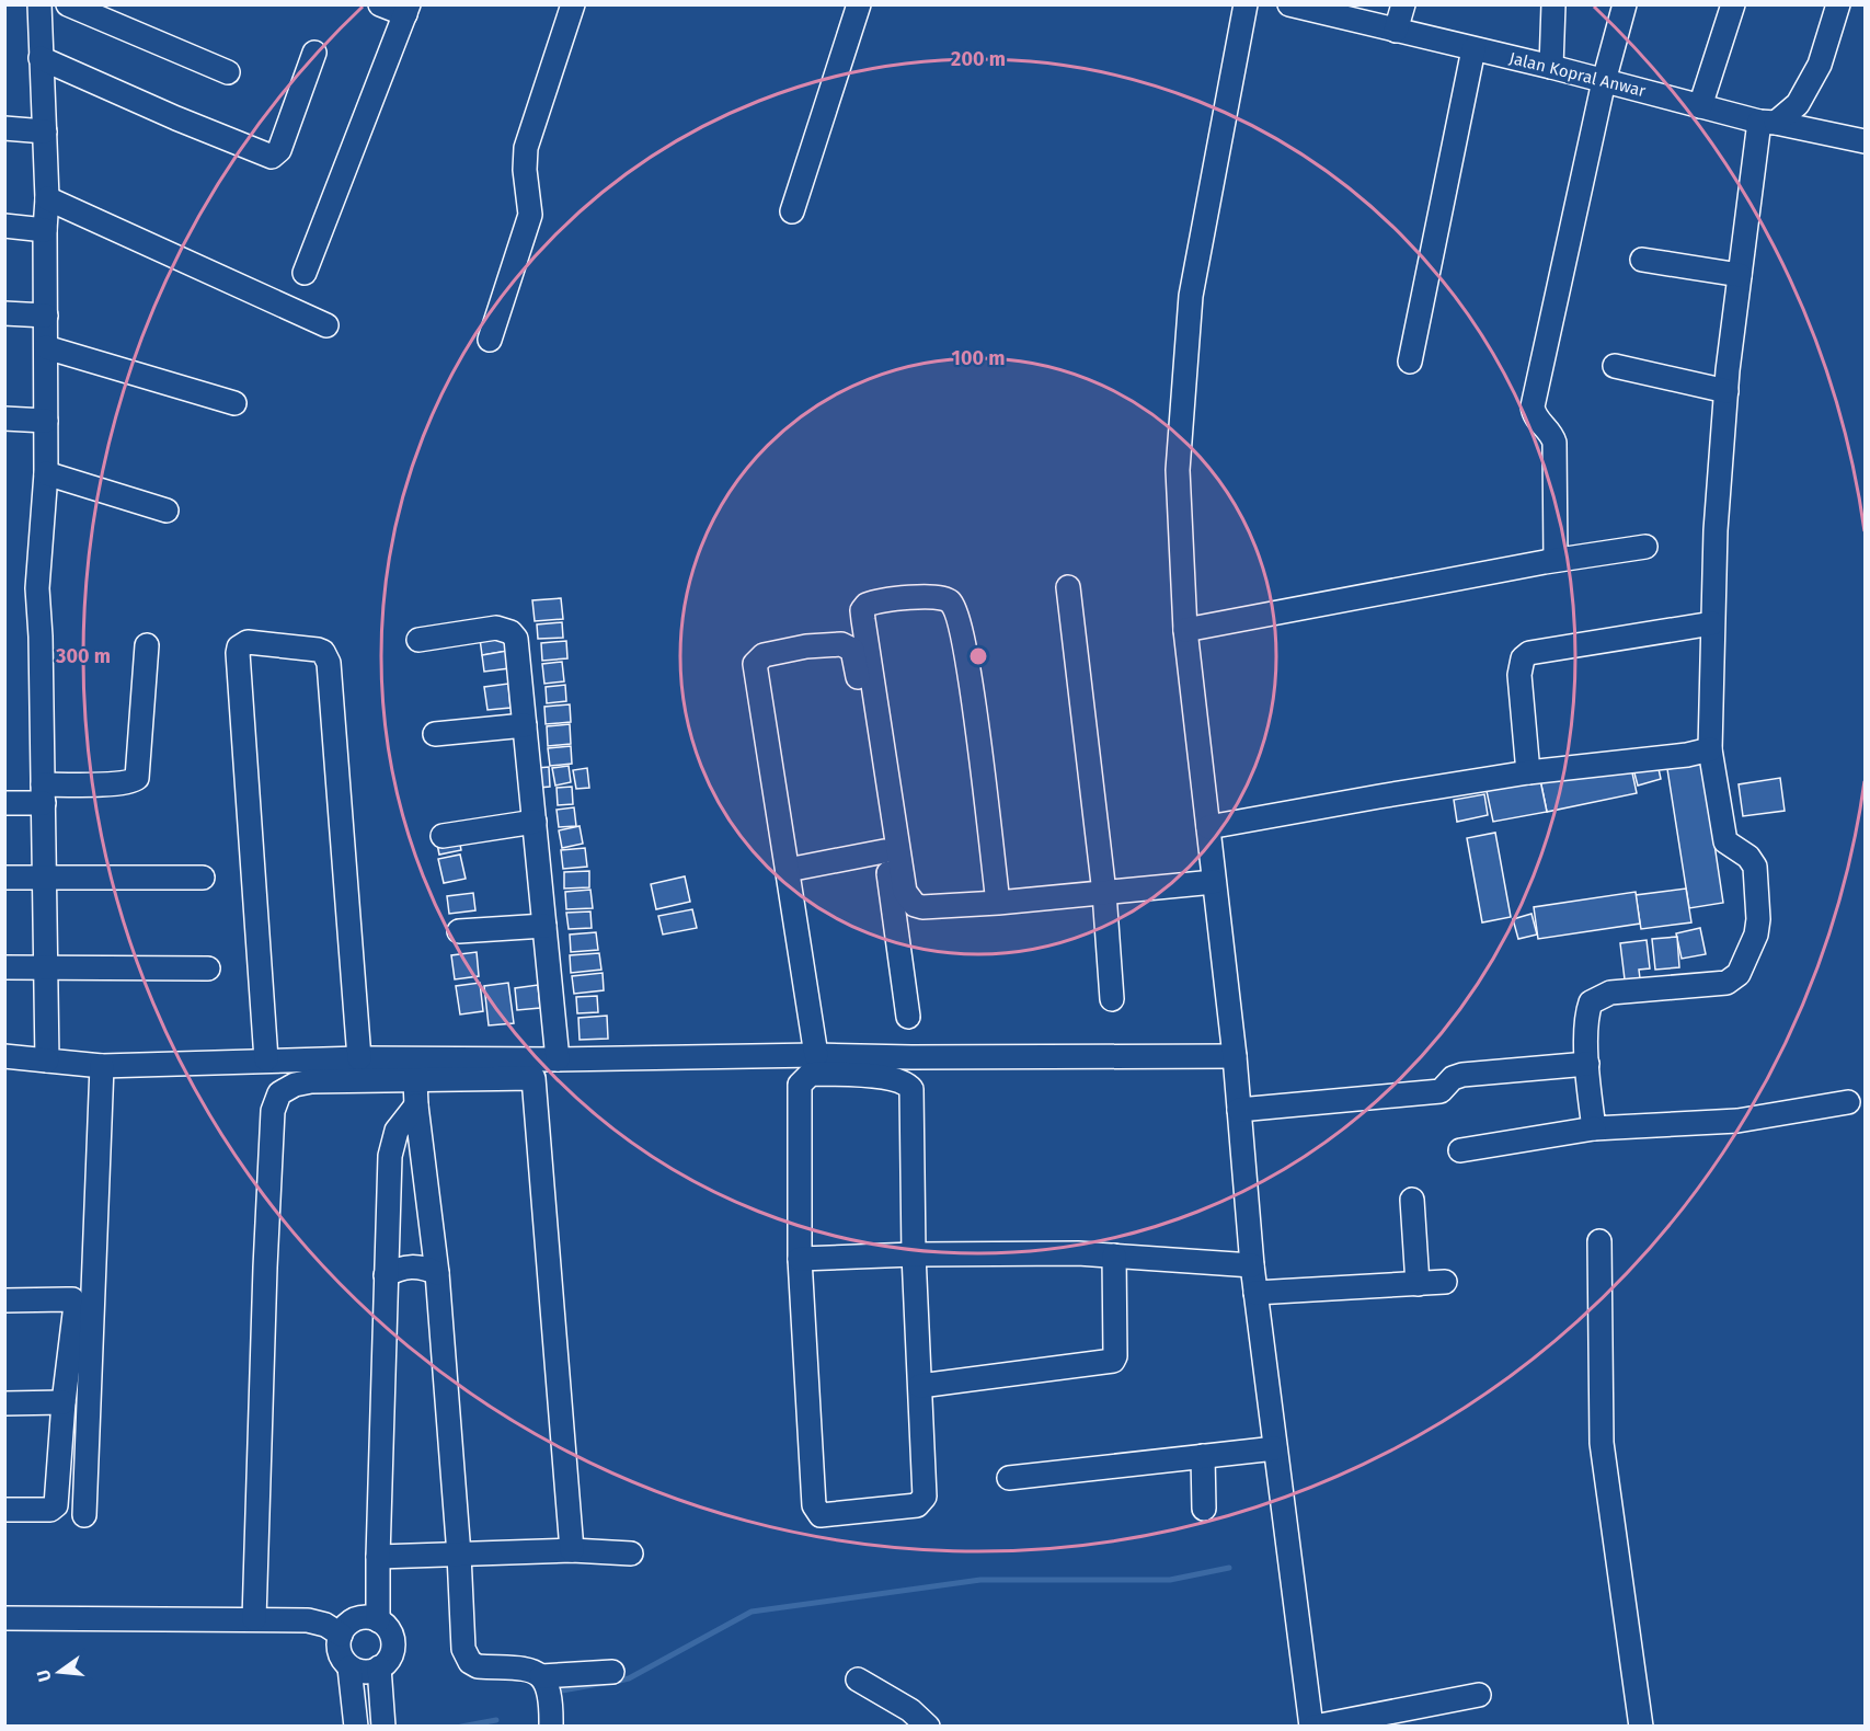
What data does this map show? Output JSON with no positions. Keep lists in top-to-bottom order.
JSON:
{
  "streets": {
    "street": ["Jalan Kopral Anwar"]
  },
  "north": "left",
  "rings": ["200 m", "100 m", "300 m"]
}
